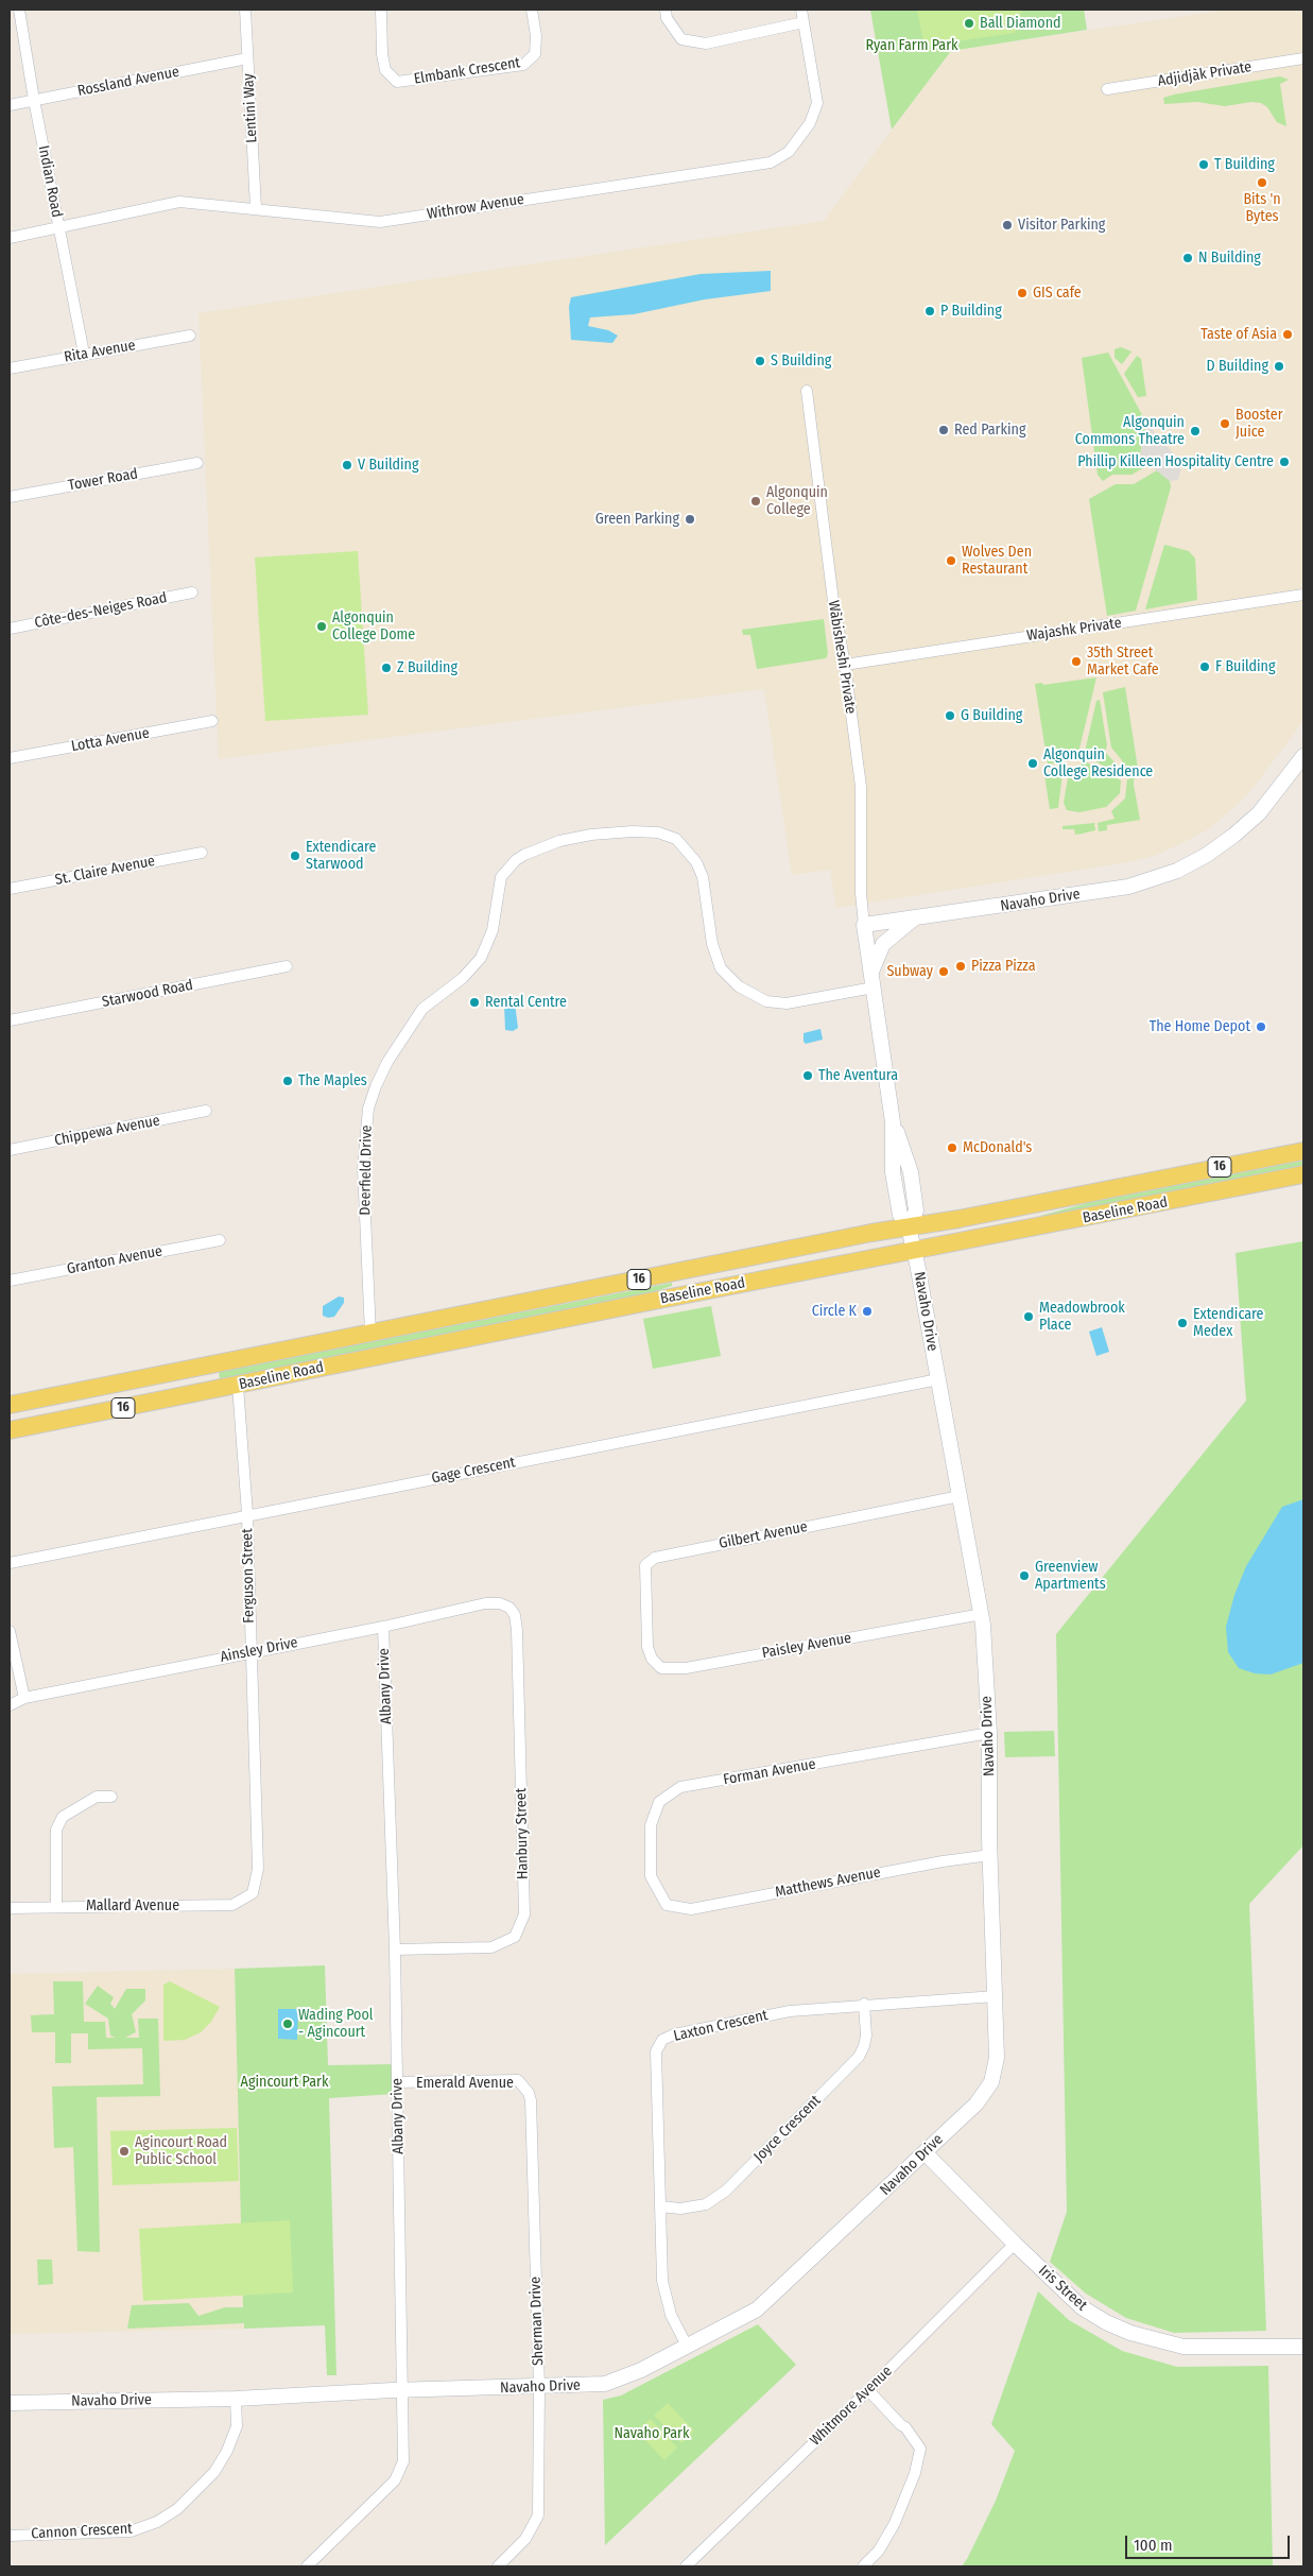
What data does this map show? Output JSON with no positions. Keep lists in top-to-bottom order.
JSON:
{
  "streets": {
    "main road": ["16", "Baseline Road"],
    "street": [
      "Elmbank Crescent",
      "Adjidjàk Private",
      "Rossland Avenue",
      "Lentini Way",
      "Indian Road",
      "Withrow Avenue",
      "Rita Avenue",
      "Tower Road",
      "Côte-des-Neiges Road",
      "Wajashk Private",
      "Wàbisheshì Private",
      "Lotta Avenue",
      "St. Claire Avenue",
      "Navaho Drive",
      "Starwood Road",
      "Chippewa Avenue",
      "Deerfield Drive",
      "Granton Avenue",
      "Gage Crescent",
      "Gilbert Avenue",
      "Ferguson Street",
      "Paisley Avenue",
      "Ainsley Drive",
      "Albany Drive",
      "Forman Avenue",
      "Hanbury Street",
      "Matthews Avenue",
      "Mallard Avenue",
      "Laxton Crescent",
      "Emerald Avenue",
      "Joyce Crescent",
      "Iris Street",
      "Sherman Drive",
      "Whitmore Avenue",
      "Cannon Crescent"
    ]
  },
  "crossings": [
    ["Rossland Avenue", "Lentini Way"],
    ["Rossland Avenue", "Indian Road"],
    ["Lentini Way", "Withrow Avenue"],
    ["Indian Road", "Withrow Avenue"],
    ["Indian Road", "Rita Avenue"],
    ["Wajashk Private", "Wàbisheshì Private"],
    ["Wàbisheshì Private", "Navaho Drive"],
    ["Navaho Drive", "Deerfield Drive"],
    ["Navaho Drive", "Baseline Road"],
    ["Navaho Drive", "Gage Crescent"],
    ["Navaho Drive", "Gilbert Avenue"],
    ["Navaho Drive", "Paisley Avenue"],
    ["Navaho Drive", "Albany Drive"],
    ["Navaho Drive", "Forman Avenue"],
    ["Navaho Drive", "Matthews Avenue"],
    ["Navaho Drive", "Laxton Crescent"],
    ["Navaho Drive", "Iris Street"],
    ["Navaho Drive", "Sherman Drive"],
    ["Navaho Drive", "Cannon Crescent"],
    ["Deerfield Drive", "Baseline Road"],
    ["Baseline Road", "Ferguson Street"],
    ["Gage Crescent", "Ferguson Street"],
    ["Gilbert Avenue", "Paisley Avenue"],
    ["Ferguson Street", "Ainsley Drive"],
    ["Ferguson Street", "Mallard Avenue"],
    ["Ainsley Drive", "Albany Drive"],
    ["Ainsley Drive", "Hanbury Street"],
    ["Albany Drive", "Hanbury Street"],
    ["Albany Drive", "Emerald Avenue"],
    ["Forman Avenue", "Matthews Avenue"],
    ["Laxton Crescent", "Joyce Crescent"],
    ["Emerald Avenue", "Sherman Drive"],
    ["Iris Street", "Whitmore Avenue"]
  ],
  "parks": ["Ryan Farm Park", "Agincourt Park", "Navaho Park"],
  "places": [
    "Ball Diamond",
    "T Building",
    "Bits 'n Bytes",
    "Visitor Parking",
    "N Building",
    "GIS cafe",
    "P Building",
    "Taste of Asia",
    "S Building",
    "D Building",
    "Booster Juice",
    "Red Parking",
    "Algonquin Commons Theatre",
    "Phillip Killeen Hospitality Centre",
    "V Building",
    "Algonquin College",
    "Green Parking",
    "Wolves Den Restaurant",
    "Algonquin College Dome",
    "35th Street Market Cafe",
    "F Building",
    "Z Building",
    "G Building",
    "Algonquin College Residence",
    "Extendicare Starwood",
    "Pizza Pizza",
    "Subway",
    "Rental Centre",
    "The Home Depot",
    "The Aventura",
    "The Maples",
    "McDonald's",
    "Circle K",
    "Meadowbrook Place",
    "Extendicare Medex",
    "Greenview Apartments",
    "Wading Pool - Agincourt",
    "Agincourt Road Public School"
  ],
  "scale_bar": "100 m"
}
